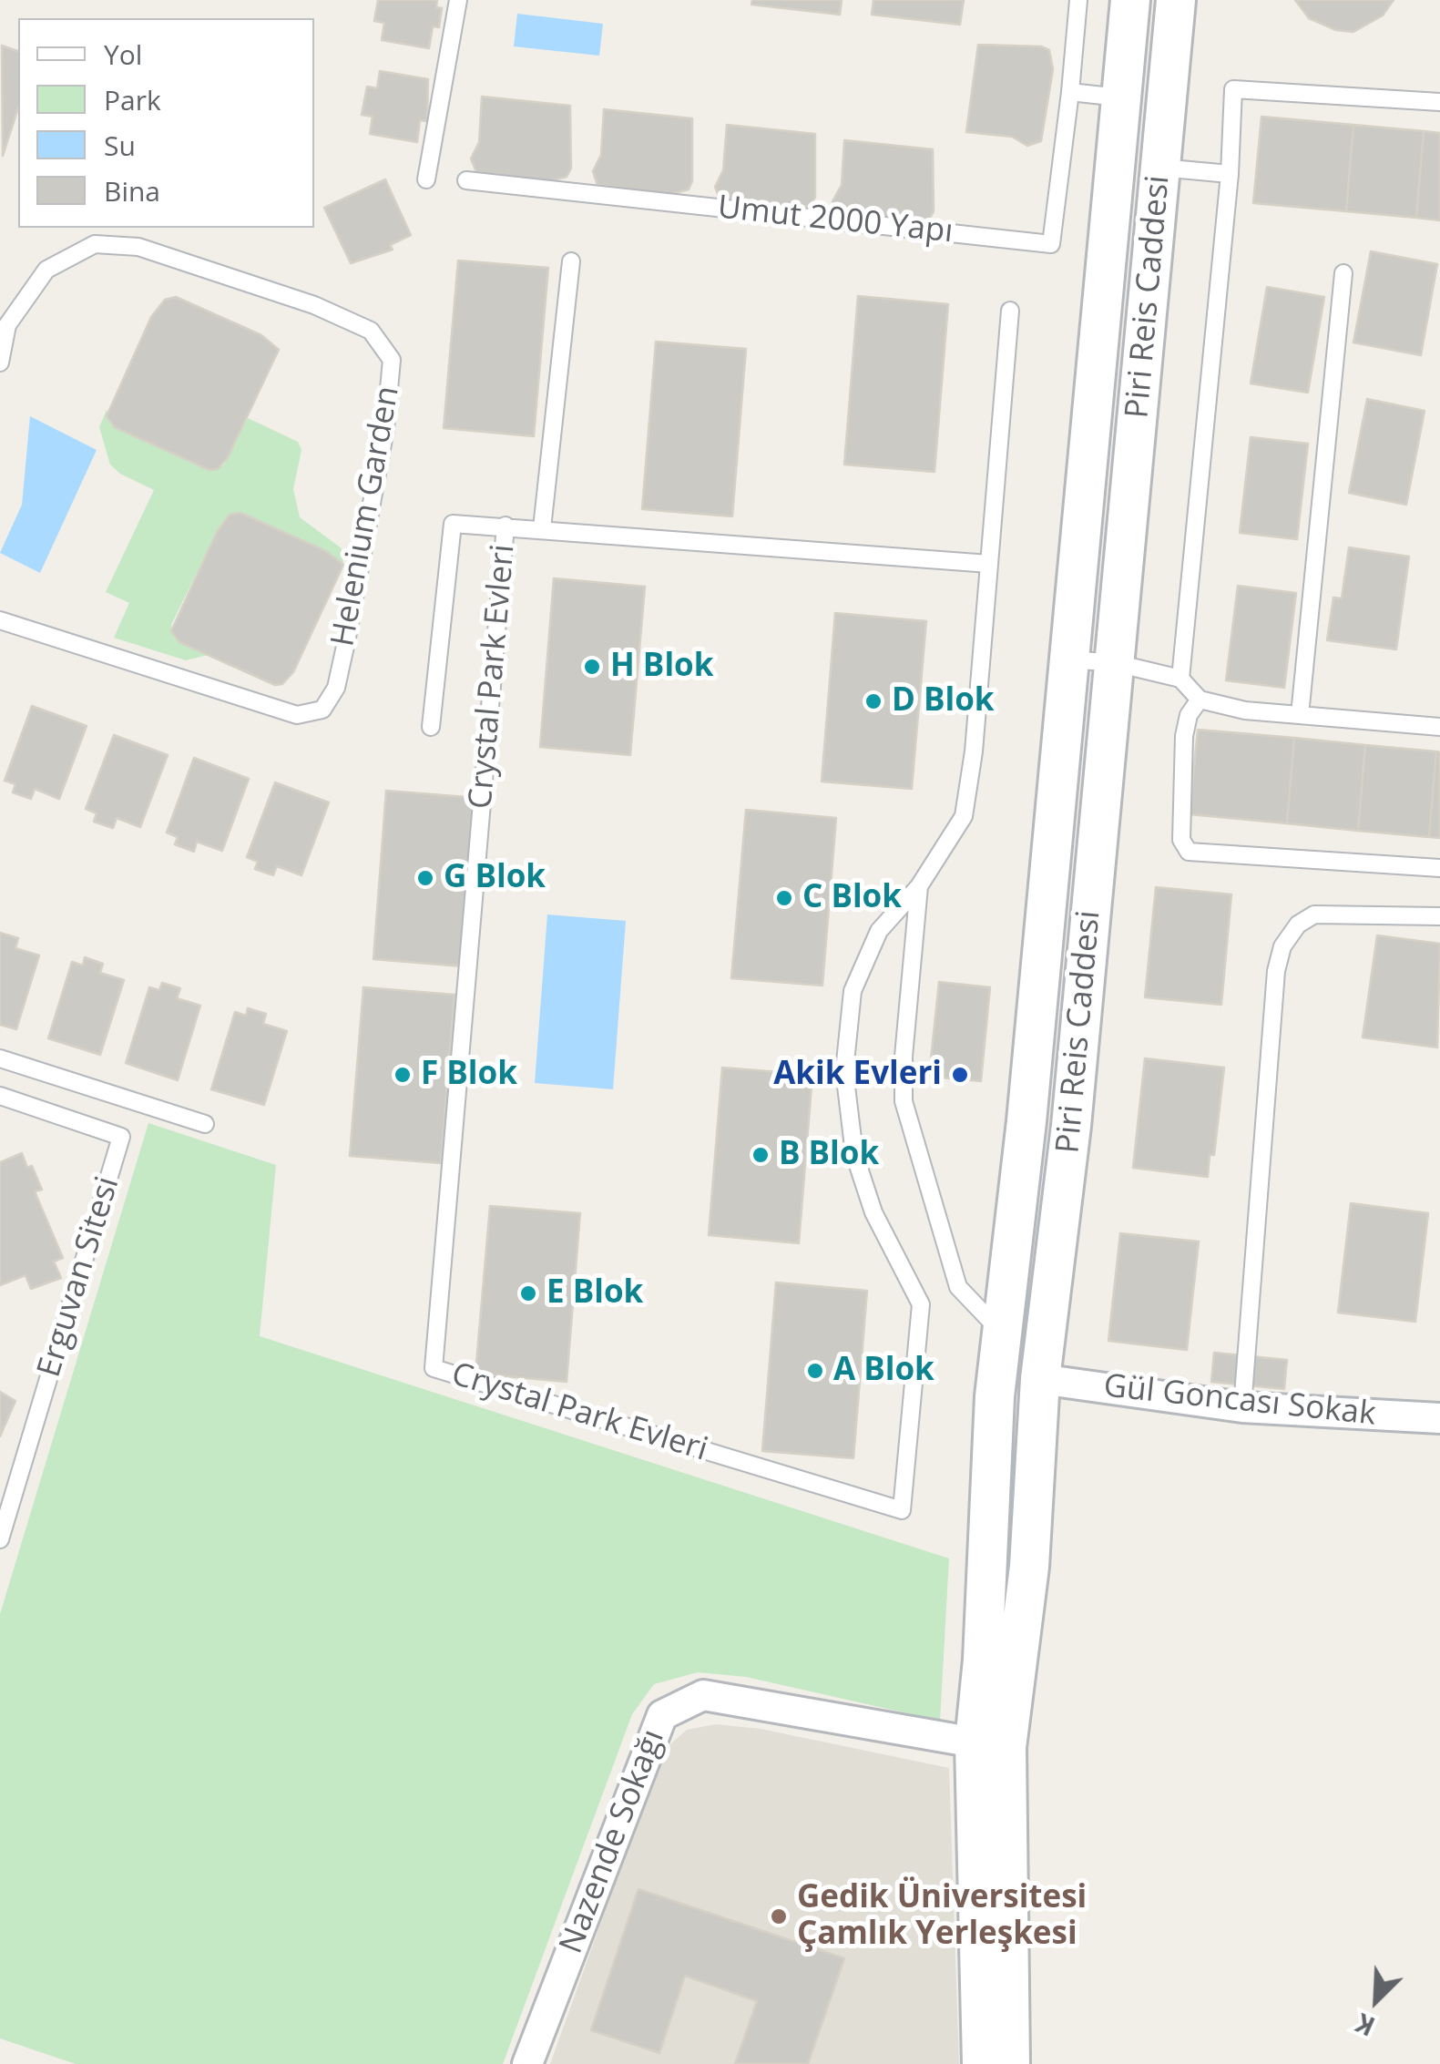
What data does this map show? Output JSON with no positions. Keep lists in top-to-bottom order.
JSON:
{
  "streets": {
    "street": ["Piri Reis Caddesi", "Gül Goncası Sokak", "Nazende Sokağı"],
    "lane": [
      "Umut 2000 Yapı",
      "Helenium Garden",
      "Crystal Park Evleri",
      "Erguvan Sitesi"
    ]
  },
  "crossings": [
    ["Piri Reis Caddesi", "Crystal Park Evleri"],
    ["Piri Reis Caddesi", "Gül Goncası Sokak"],
    ["Piri Reis Caddesi", "Nazende Sokağı"]
  ],
  "places": [
    "H Blok",
    "D Blok",
    "G Blok",
    "C Blok",
    "F Blok",
    "Akik Evleri",
    "B Blok",
    "E Blok",
    "A Blok",
    "Gedik Üniversitesi Çamlık Yerleşkesi"
  ],
  "legend": [
    "Yol",
    "Park",
    "Su",
    "Bina"
  ],
  "north": "bottom left"
}
